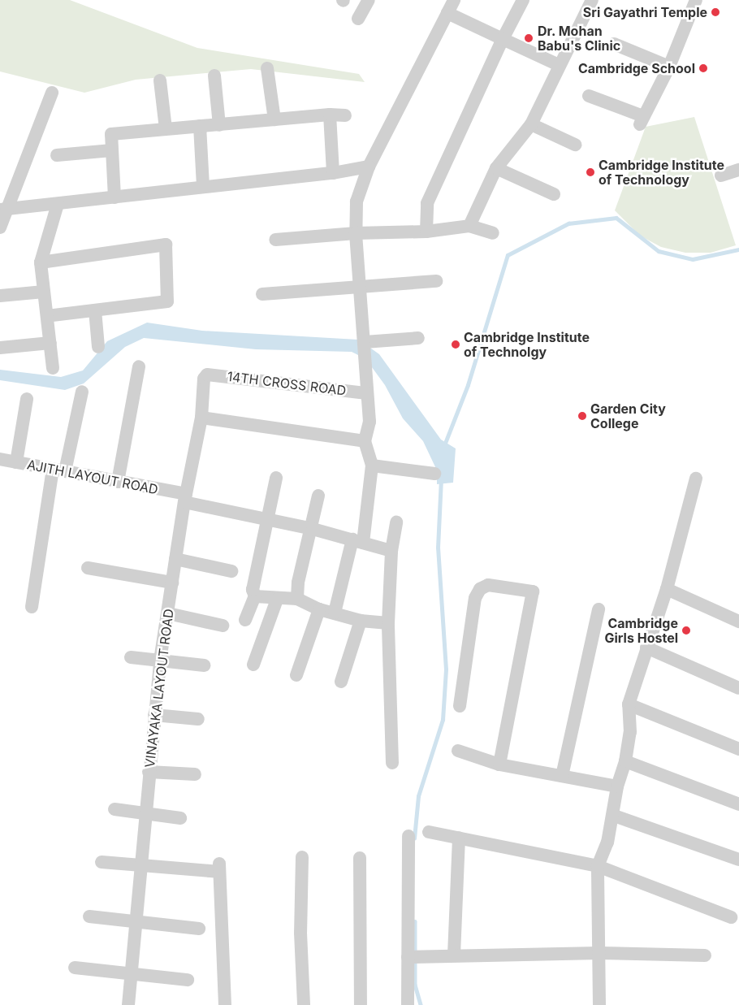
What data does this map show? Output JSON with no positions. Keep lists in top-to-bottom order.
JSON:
{
  "streets": {
    "street": ["14TH CROSS ROAD", "AJITH LAYOUT ROAD", "VINAYAKA LAYOUT ROAD"]
  },
  "crossings": [
    ["14TH CROSS ROAD", "VINAYAKA LAYOUT ROAD"],
    ["AJITH LAYOUT ROAD", "VINAYAKA LAYOUT ROAD"]
  ],
  "places": [
    "Sri Gayathri Temple",
    "Dr. Mohan Babu's Clinic",
    "Cambridge School",
    "Cambridge Institute of Technology",
    "Cambridge Institute of Technolgy",
    "Garden City College",
    "Cambridge Girls Hostel"
  ]
}
